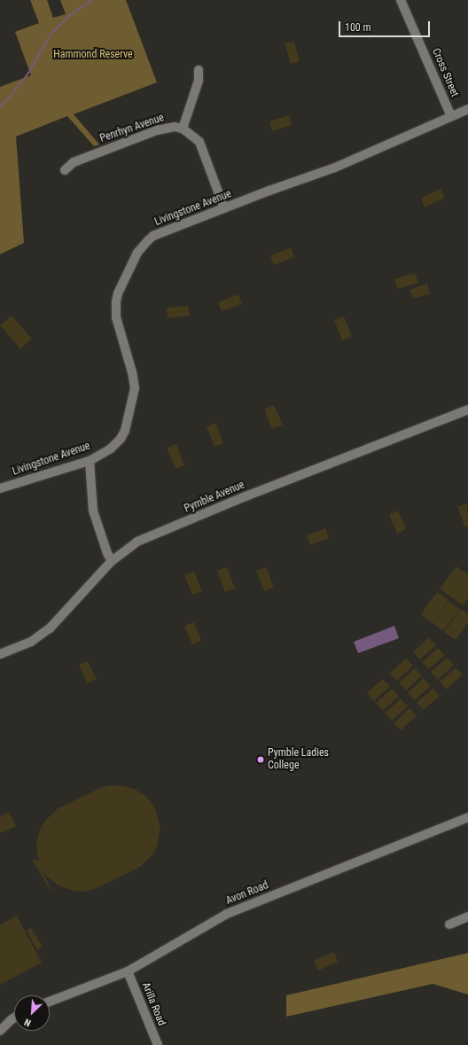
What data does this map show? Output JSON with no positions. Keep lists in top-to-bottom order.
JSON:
{
  "streets": {
    "street": [
      "Cross Street",
      "Penrhyn Avenue",
      "Livingstone Avenue",
      "Pymble Avenue",
      "Avon Road",
      "Arilla Road"
    ]
  },
  "crossings": [
    ["Cross Street", "Livingstone Avenue"],
    ["Avon Road", "Arilla Road"]
  ],
  "parks": ["Hammond Reserve"],
  "places": ["Pymble Ladies College"],
  "scale_bar": "100 m",
  "north": "bottom left"
}
